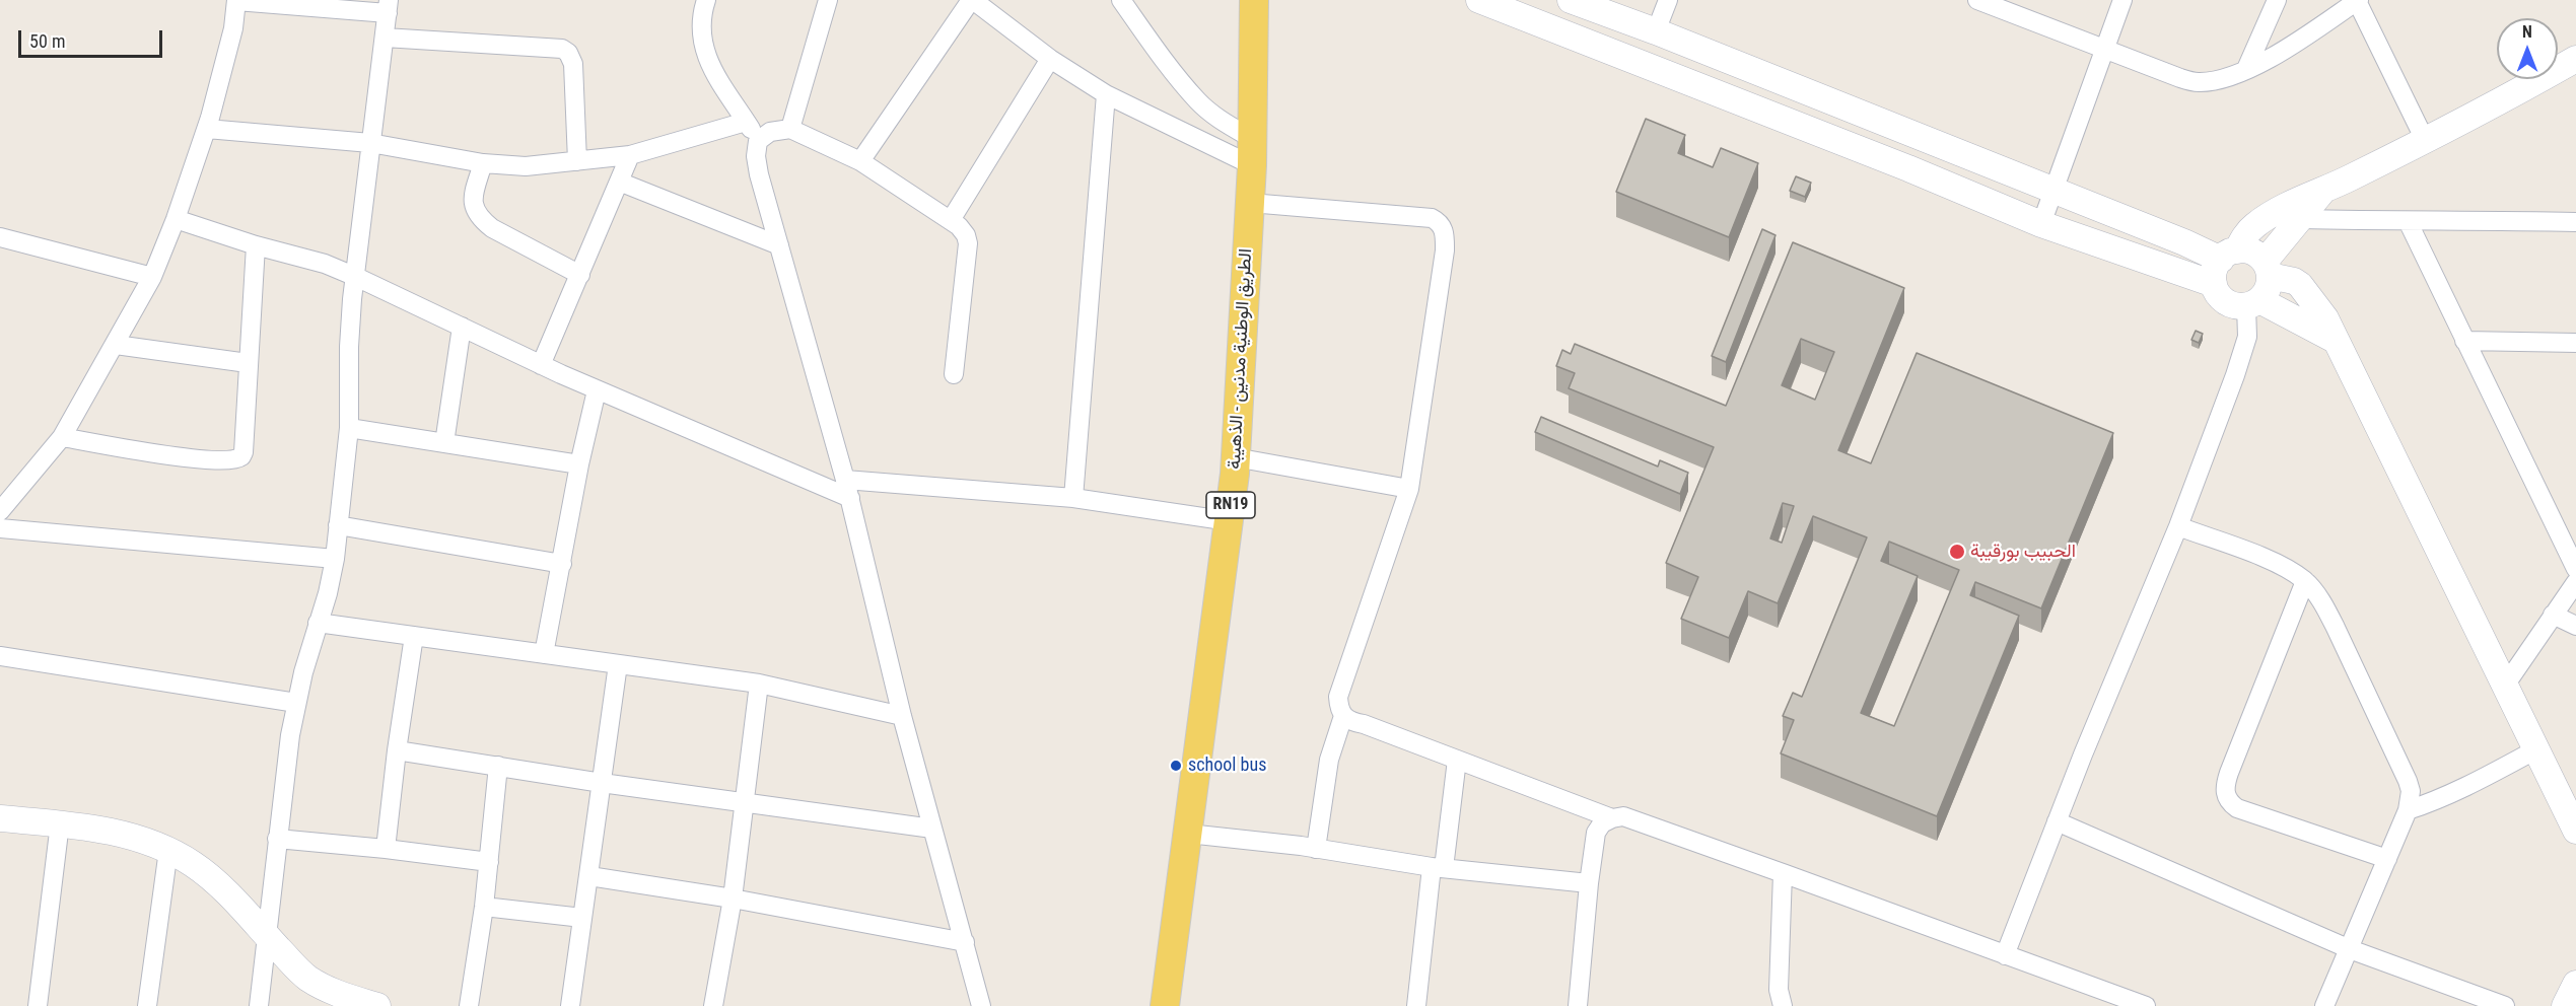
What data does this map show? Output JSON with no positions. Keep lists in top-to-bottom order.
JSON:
{
  "streets": {
    "main road": ["الطريق الوطنية مدنين - الذهيبة", "RN19"]
  },
  "places": ["الحبيب بورقيبة", "school bus"],
  "scale_bar": "50 m",
  "north": "top"
}
